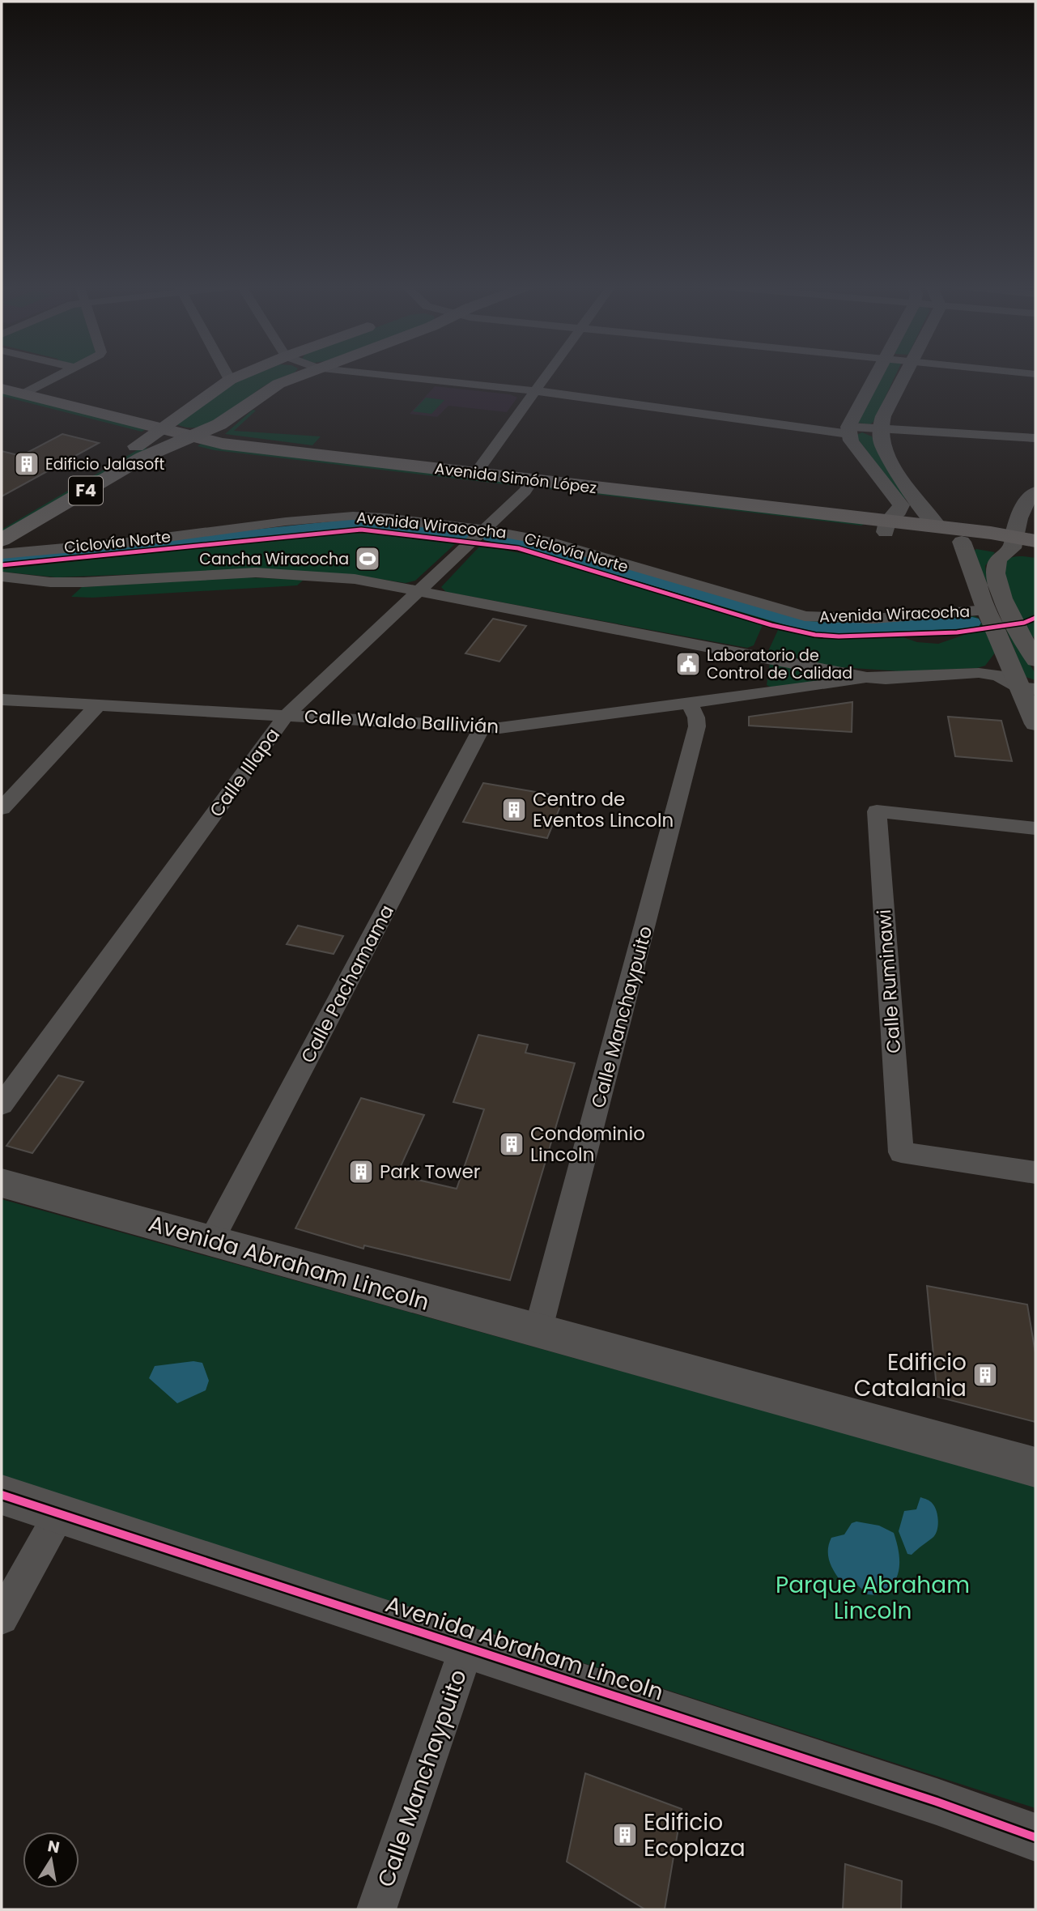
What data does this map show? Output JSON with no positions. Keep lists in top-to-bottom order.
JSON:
{
  "streets": {
    "highway": ["F4"],
    "main road": ["Avenida Simón López"],
    "street": [
      "Avenida Wiracocha",
      "Calle Waldo Ballivián",
      "Calle Illapa",
      "Calle Ruminawi",
      "Calle Pachamama",
      "Calle Manchaypuito",
      "Avenida Abraham Lincoln"
    ],
    "cycle path": ["Ciclovía Norte"]
  },
  "crossings": [
    ["Avenida Simón López", "F4"],
    ["Avenida Simón López", "Calle Illapa"],
    ["Avenida Wiracocha", "Calle Illapa"],
    ["Calle Waldo Ballivián", "Calle Illapa"],
    ["Calle Waldo Ballivián", "Calle Pachamama"],
    ["Calle Waldo Ballivián", "Calle Manchaypuito"],
    ["Calle Pachamama", "Avenida Abraham Lincoln"],
    ["Calle Manchaypuito", "Avenida Abraham Lincoln"]
  ],
  "parks": ["Parque Abraham Lincoln"],
  "places": {
    "building": [
      "Edificio Jalasoft",
      "Centro de Eventos Lincoln",
      "Condominio Lincoln",
      "Park Tower",
      "Edificio Catalania",
      "Edificio Ecoplaza"
    ],
    "sports": ["Cancha Wiracocha"],
    "public building": ["Laboratorio de Control de Calidad"]
  },
  "north": "top"
}
